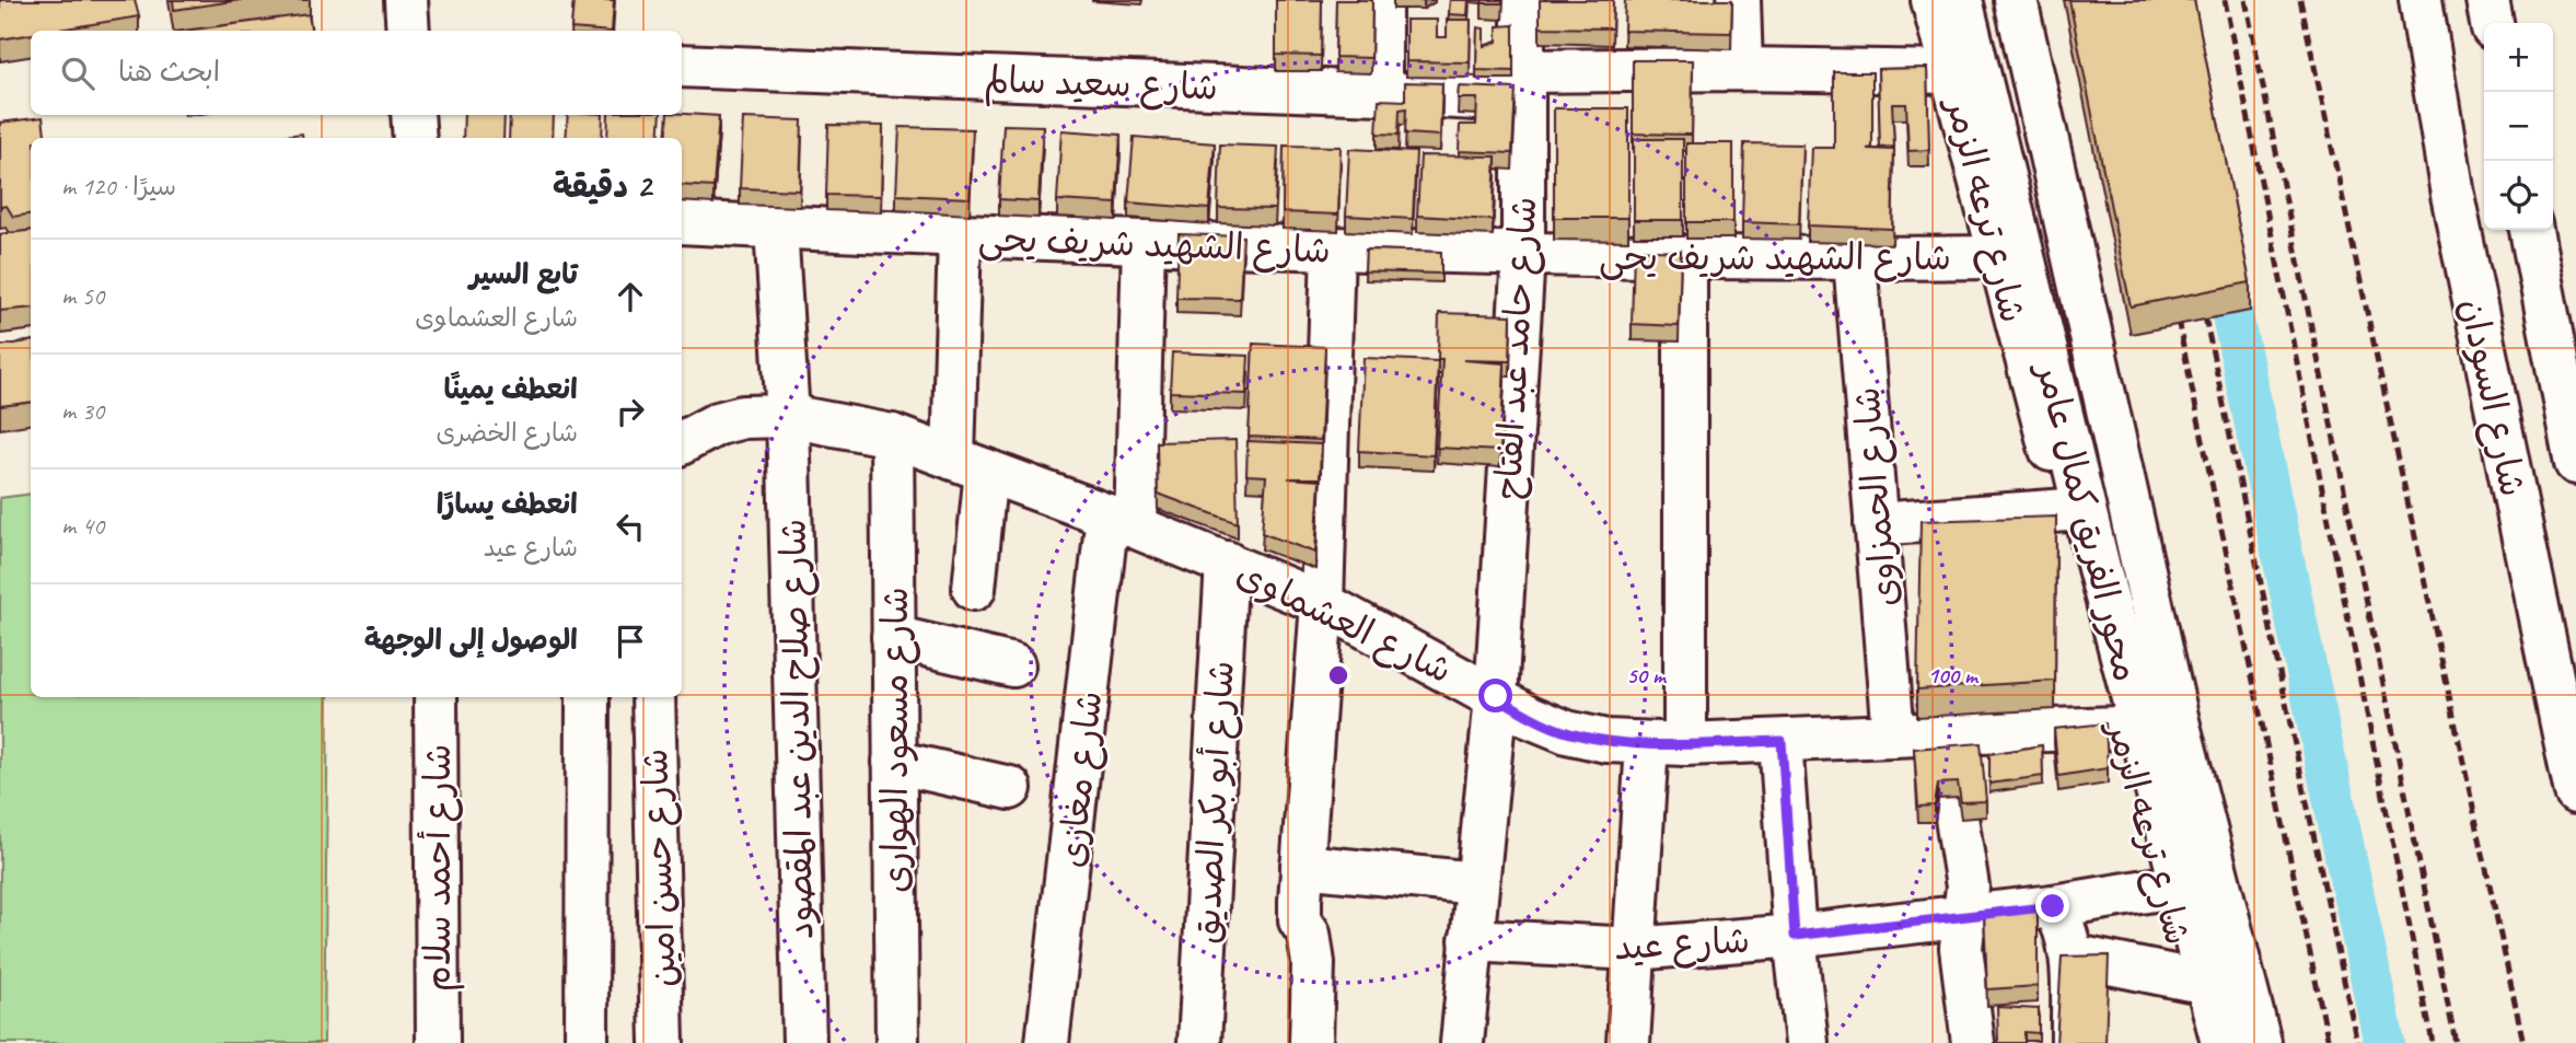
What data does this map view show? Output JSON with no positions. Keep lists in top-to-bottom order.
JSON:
{
  "streets": {
    "main road": [
      "شارع سعيد سالم",
      "شارع ترعه الزمر",
      "شارع الشهيد شريف يحى",
      "شارع حامد عبد الفتاح",
      "شارع السودان",
      "شارع الحمزاوى",
      "محور الفريق كمال عامر",
      "شارع العشماوى",
      "شارع صلاح الدين عبد المقصود",
      "شارع مسعود الهوارى",
      "شارع مغازى",
      "شارع أبو بكر الصديق",
      "شارع أحمد سلام",
      "شارع حسن امين",
      "شارع عيد"
    ]
  },
  "crossings": [
    ["شارع سعيد سالم", "شارع ترعه الزمر"],
    ["شارع سعيد سالم", "شارع حامد عبد الفتاح"],
    ["شارع ترعه الزمر", "شارع الشهيد شريف يحى"],
    ["شارع ترعه الزمر", "شارع العشماوى"],
    ["شارع ترعه الزمر", "شارع عيد"],
    ["شارع الشهيد شريف يحى", "شارع حامد عبد الفتاح"],
    ["شارع الشهيد شريف يحى", "شارع الحمزاوى"],
    ["شارع الشهيد شريف يحى", "شارع صلاح الدين عبد المقصود"],
    ["شارع الشهيد شريف يحى", "شارع مغازى"],
    ["شارع حامد عبد الفتاح", "شارع العشماوى"],
    ["شارع حامد عبد الفتاح", "شارع عيد"],
    ["شارع الحمزاوى", "شارع العشماوى"],
    ["شارع العشماوى", "شارع صلاح الدين عبد المقصود"],
    ["شارع العشماوى", "شارع مسعود الهوارى"],
    ["شارع العشماوى", "شارع مغازى"],
    ["شارع العشماوى", "شارع أبو بكر الصديق"]
  ],
  "page": {
    "map_buttons": ["+", "−"],
    "search": "ابحث هنا",
    "heading": ["2 دقيقة", "سيرًا · 120 m"],
    "list": [
      ["تابع السير", "شارع العشماوى", "50 m"],
      ["انعطف يمينًا", "شارع الخضرى", "30 m"],
      ["انعطف يسارًا", "شارع عيد", "40 m"],
      "الوصول إلى الوجهة"
    ]
  },
  "rings": ["50 m", "100 m"]
}
